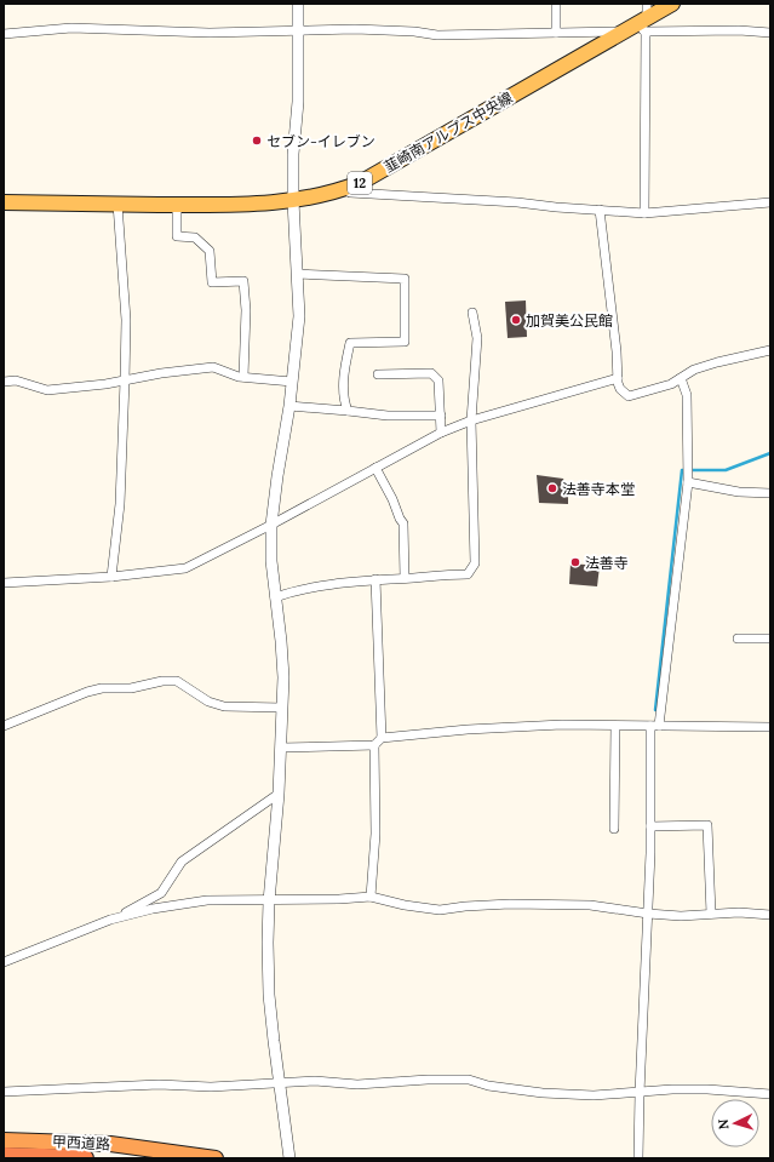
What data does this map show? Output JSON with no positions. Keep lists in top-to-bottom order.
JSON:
{
  "streets": {
    "highway": ["甲西道路"],
    "main road": ["韮崎南アルプス中央線", "12"]
  },
  "places": [
    "セブン-イレブン",
    "加賀美公民館",
    "法善寺本堂",
    "法善寺"
  ],
  "north": "left"
}
